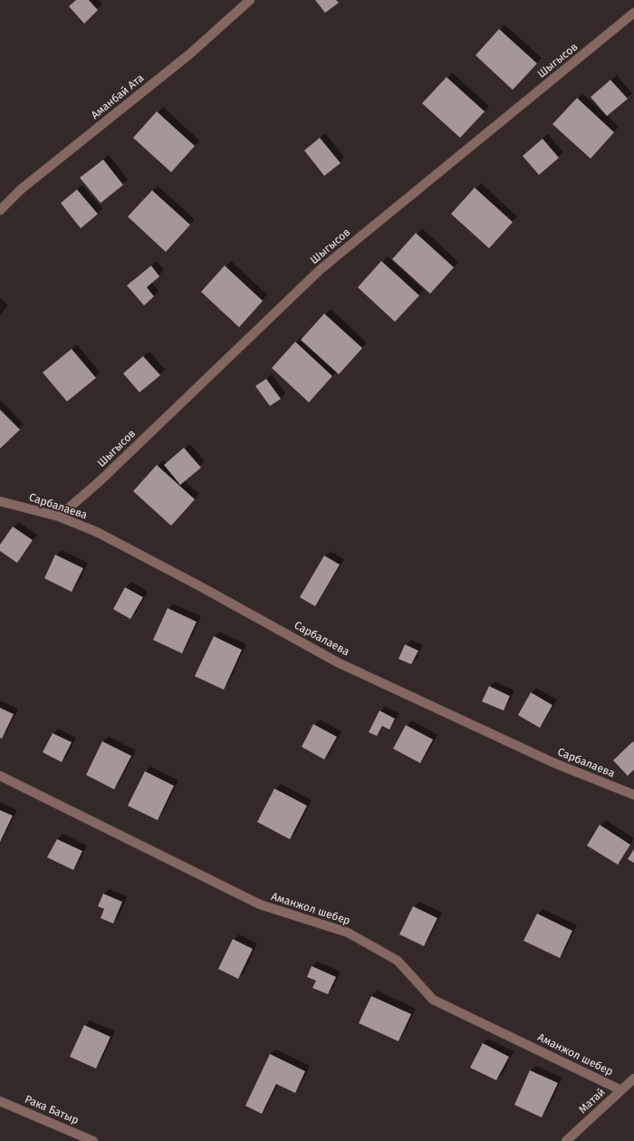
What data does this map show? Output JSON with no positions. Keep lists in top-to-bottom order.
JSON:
{
  "streets": {
    "street": [
      "Шыгысов",
      "Аманбай Ата",
      "Сарбалаева",
      "Аманжол шебер",
      "Матай",
      "Рака Батыр"
    ]
  },
  "crossings": [
    ["Шыгысов", "Сарбалаева"],
    ["Аманжол шебер", "Матай"]
  ]
}
